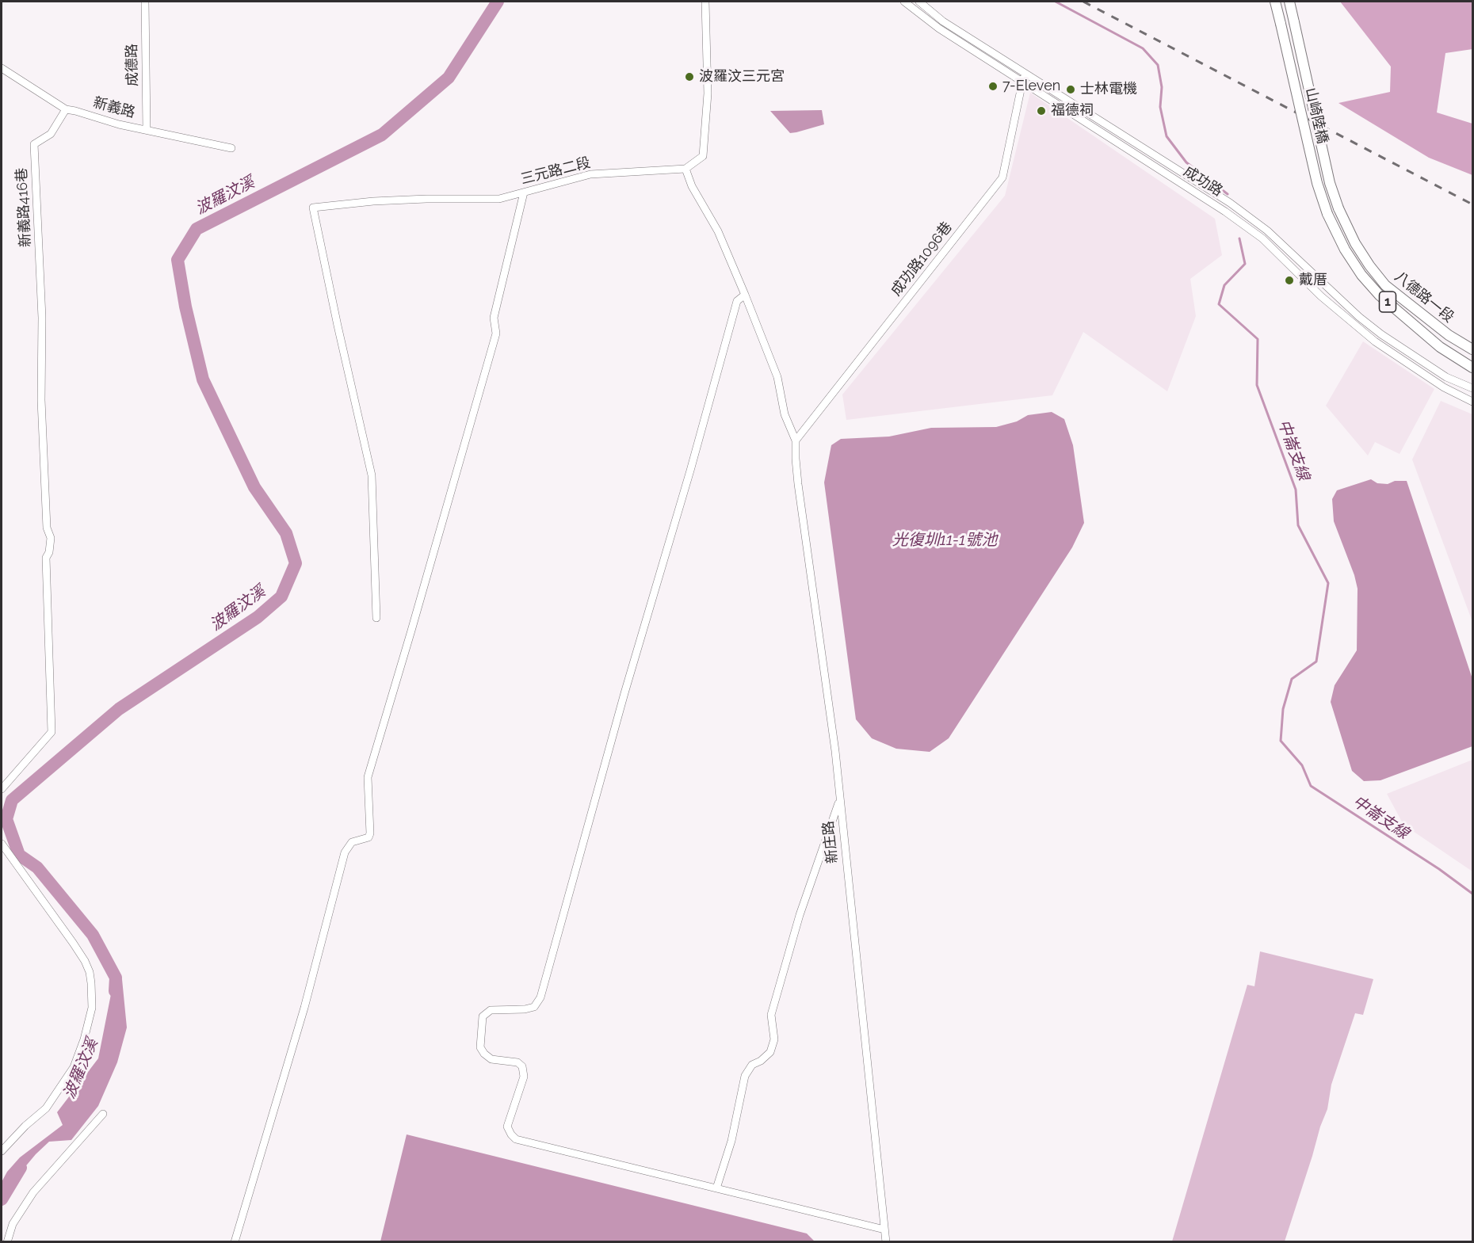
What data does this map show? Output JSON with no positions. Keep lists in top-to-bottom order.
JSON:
{
  "streets": {
    "main road": ["山崎陸橋", "八德路一段", "1"],
    "street": [
      "成德路",
      "新義路",
      "三元路二段",
      "成功路",
      "新義路416巷",
      "成功路1096巷",
      "新庄路"
    ]
  },
  "crossings": [
    ["成德路", "新義路"],
    ["新義路", "新義路416巷"],
    ["山崎陸橋", "八德路一段"],
    ["成功路", "成功路1096巷"],
    ["成功路1096巷", "新庄路"]
  ],
  "water": ["波羅汶溪", "中崙支線", "光復圳11-1號池"],
  "places": [
    "波羅汶三元宮",
    "7-Eleven",
    "士林電機",
    "福德祠",
    "戴厝"
  ]
}
